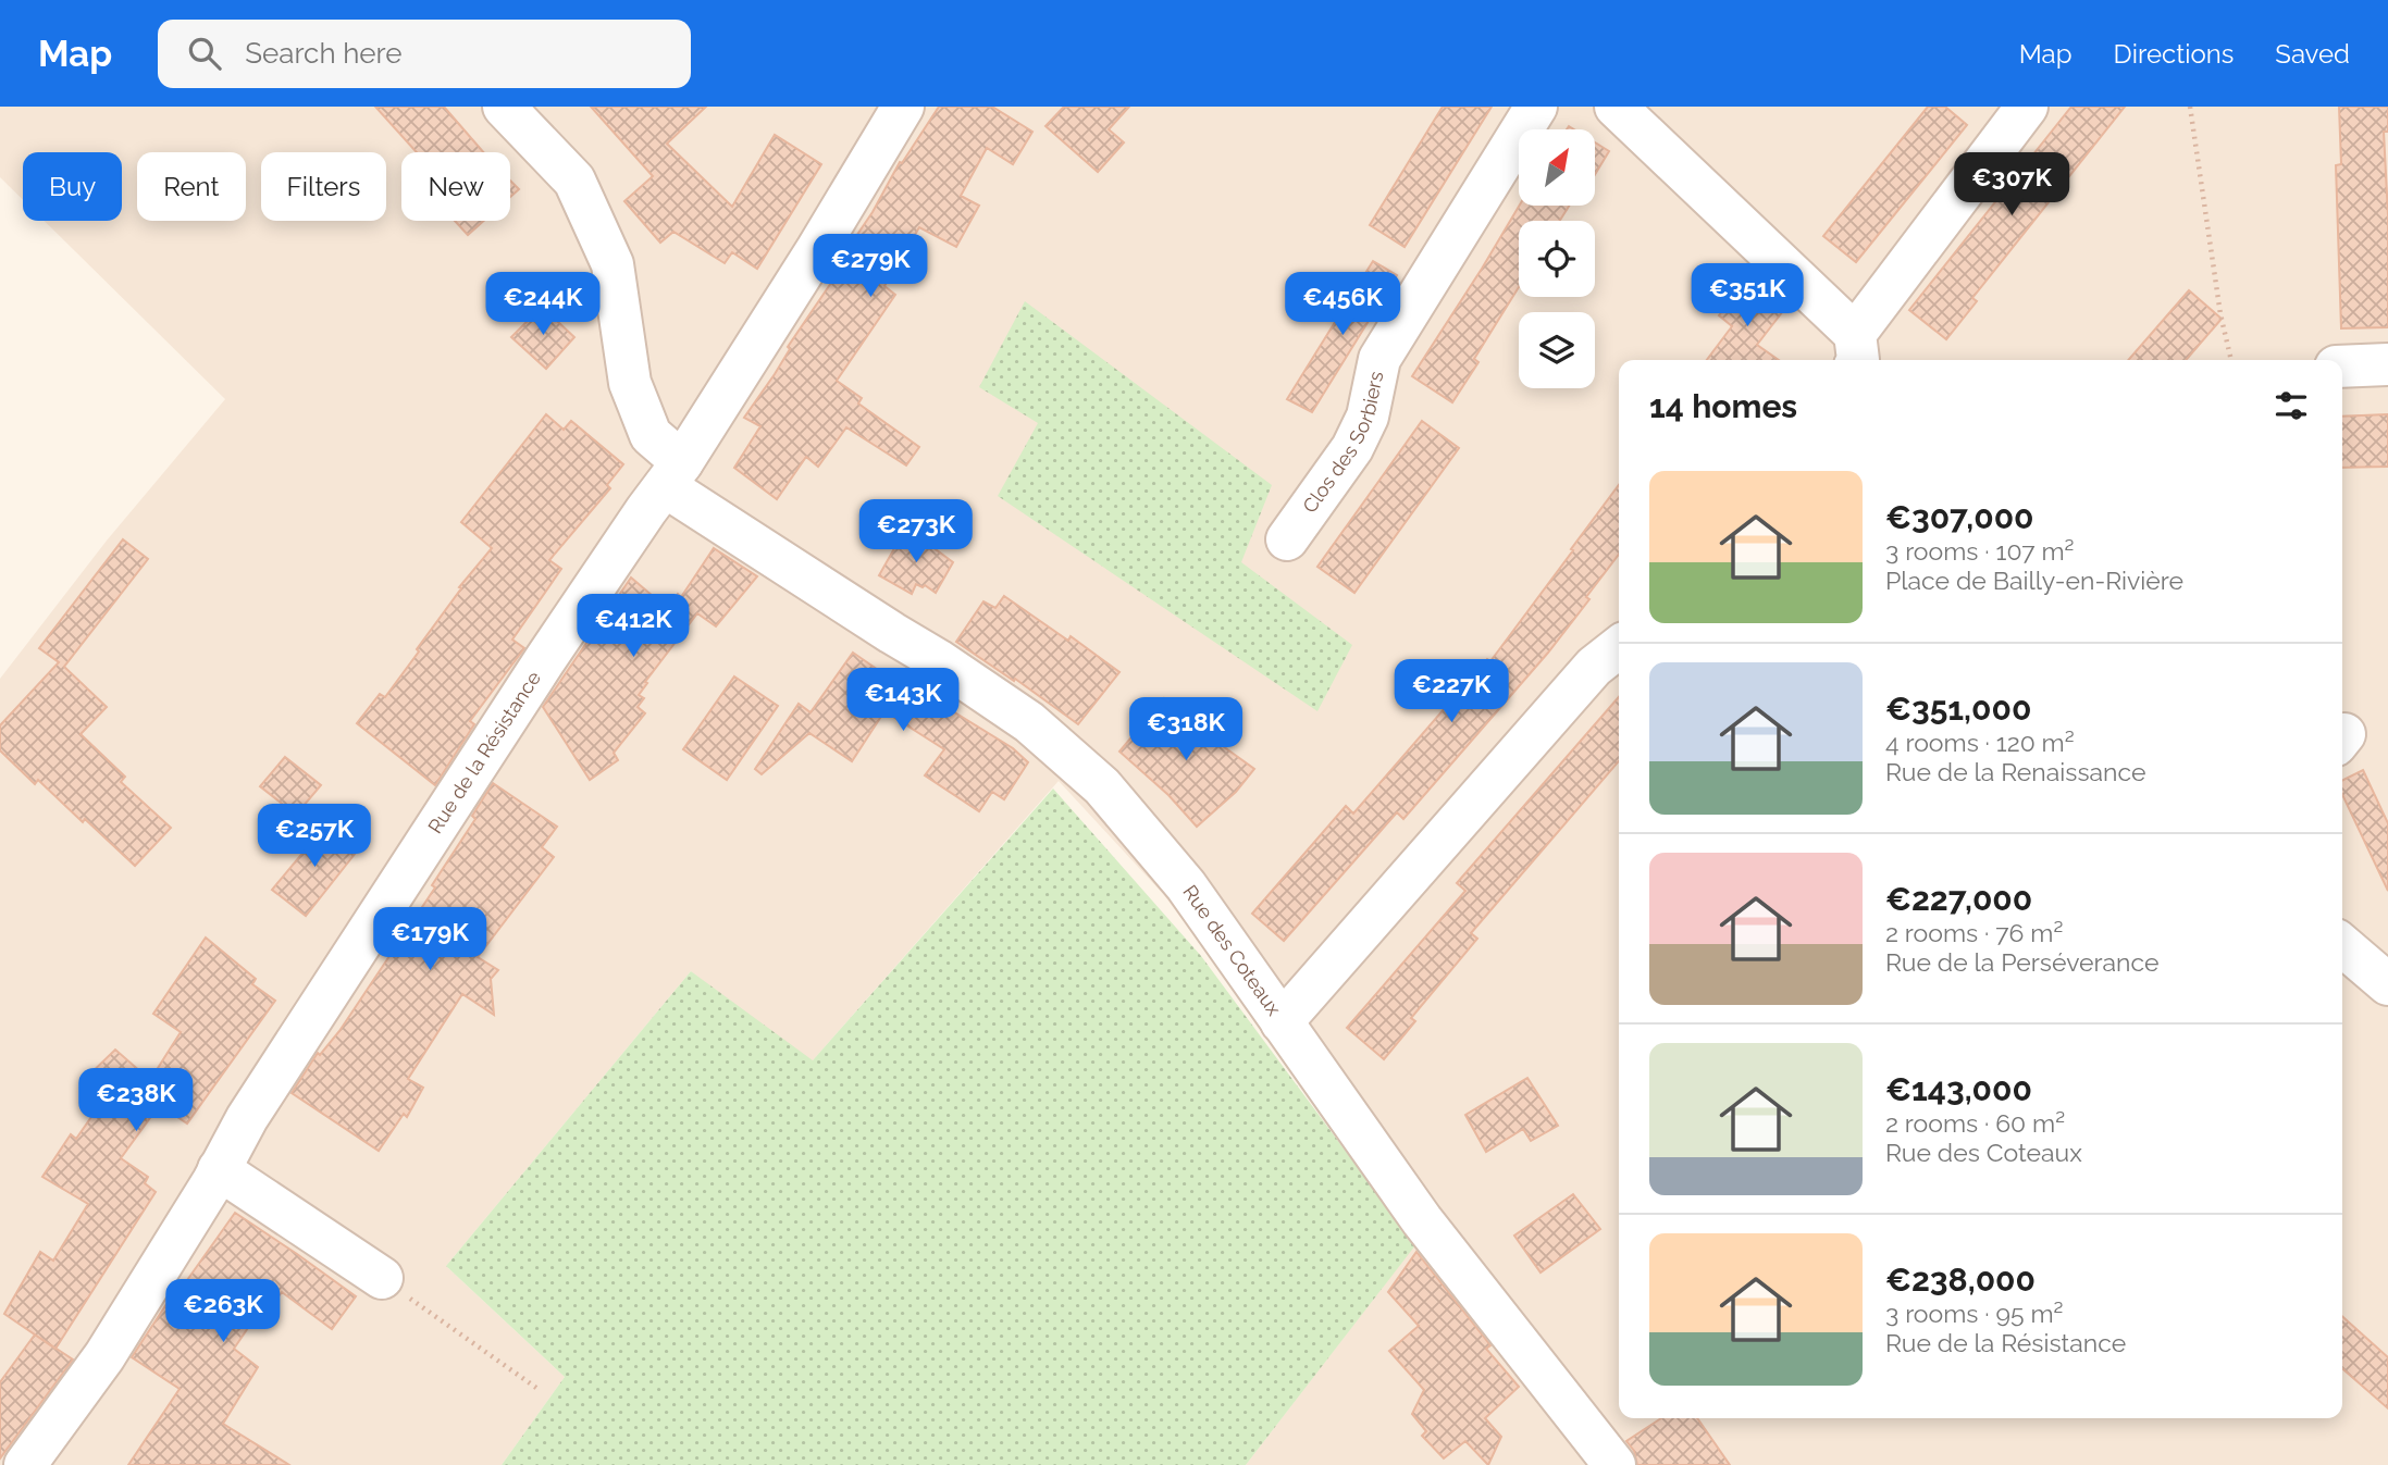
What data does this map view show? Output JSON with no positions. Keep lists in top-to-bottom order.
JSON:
{
  "streets": {
    "street": ["Clos des Sorbiers", "Rue de la Résistance", "Rue des Coteaux"]
  },
  "crossings": [
    ["Rue de la Résistance", "Rue des Coteaux"]
  ],
  "north": "top right",
  "page": {
    "header": "Map",
    "search": "Search here",
    "nav": ["Map", "Directions", "Saved"],
    "price": [
      "€307K",
      "€279K",
      "€351K",
      "€244K",
      "€456K",
      "€273K",
      "€412K",
      "€227K",
      "€143K",
      "€318K",
      "€257K",
      "€179K",
      "€238K",
      "€263K"
    ],
    "chip": [
      "Buy",
      "Rent",
      "Filters",
      "New"
    ],
    "heading": "14 homes",
    "list": [
      {
        "name": "€307,000",
        "note": "3 rooms · 107 m² · Place de Bailly-en-Rivière"
      },
      {
        "name": "€351,000",
        "note": "4 rooms · 120 m² · Rue de la Renaissance"
      },
      {
        "name": "€227,000",
        "note": "2 rooms · 76 m² · Rue de la Perséverance"
      },
      {
        "name": "€143,000",
        "note": "2 rooms · 60 m² · Rue des Coteaux"
      },
      {
        "name": "€238,000",
        "note": "3 rooms · 95 m² · Rue de la Résistance"
      }
    ]
  }
}
